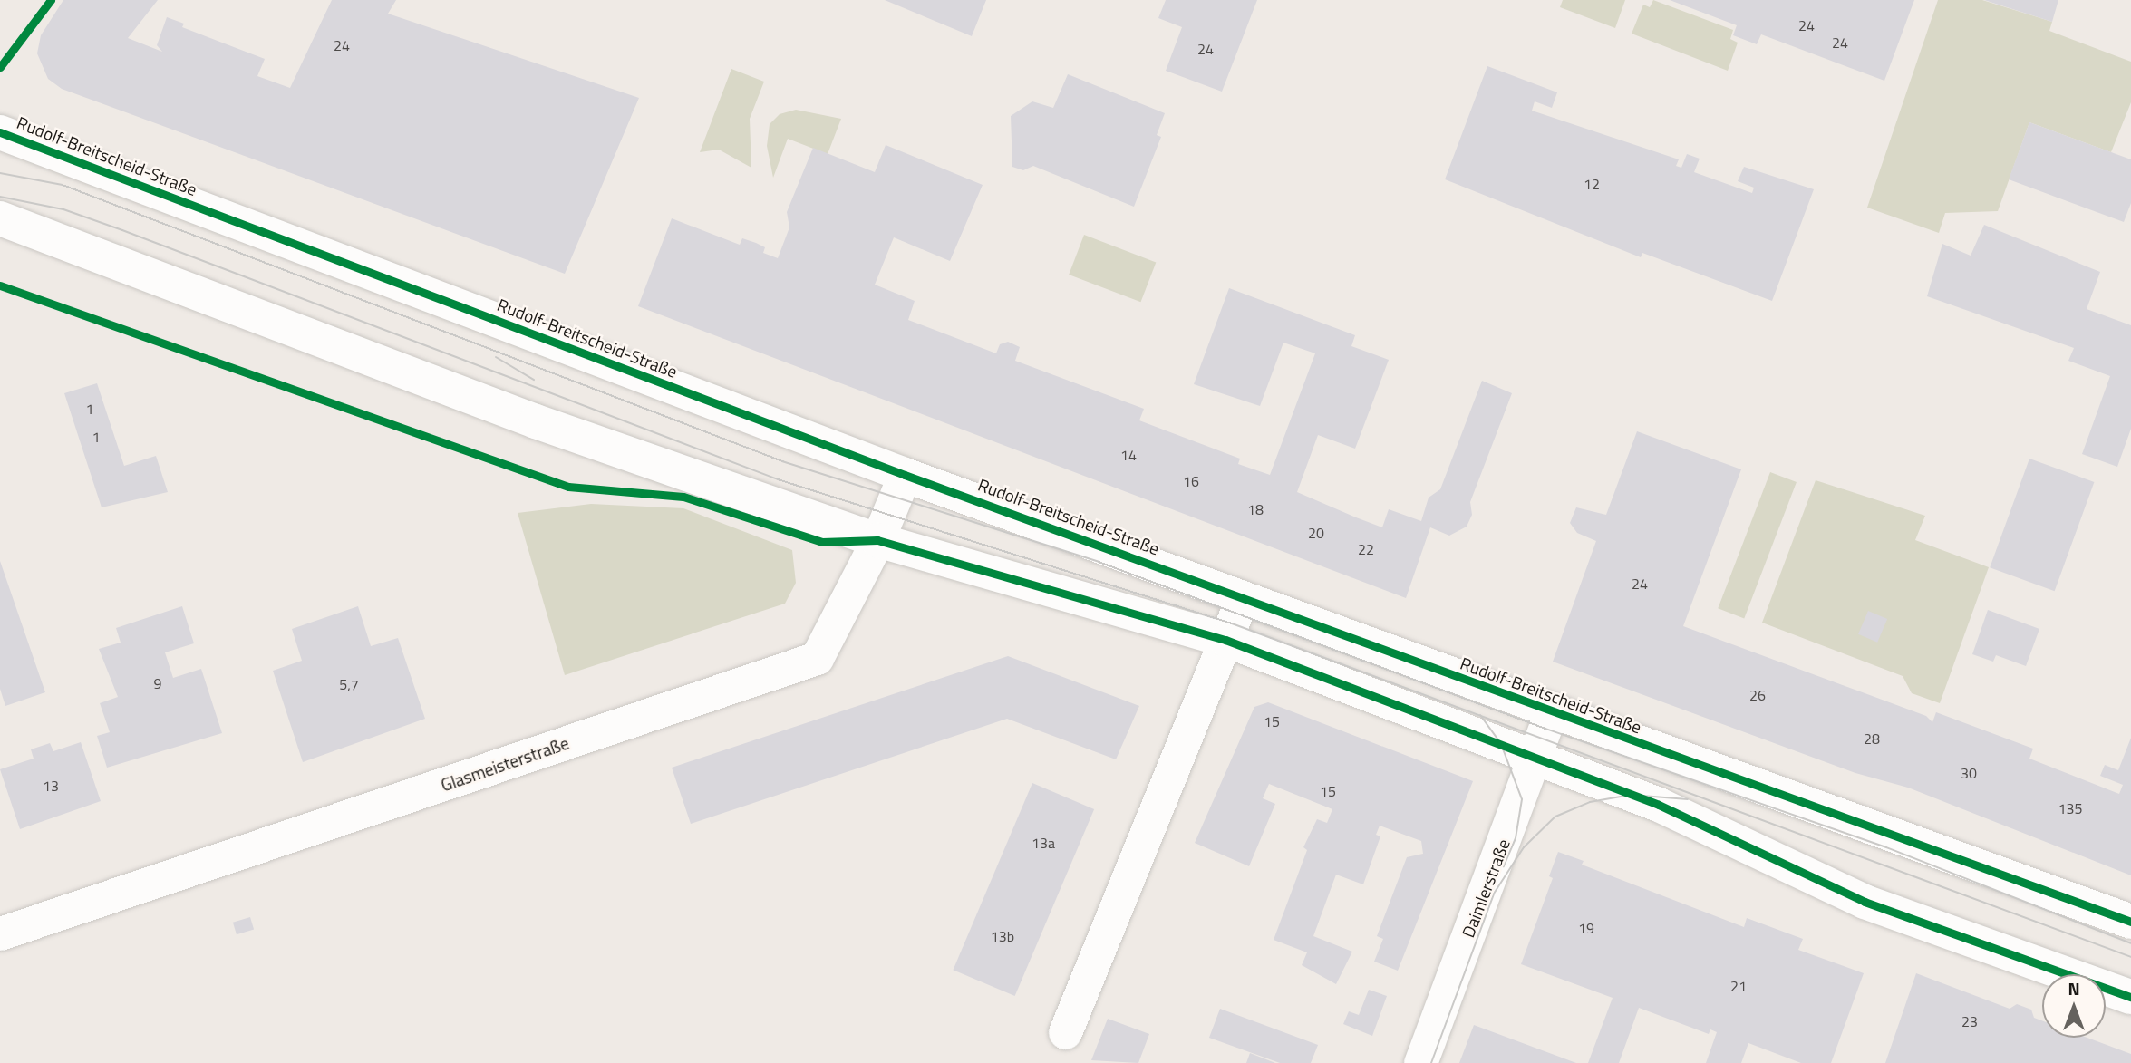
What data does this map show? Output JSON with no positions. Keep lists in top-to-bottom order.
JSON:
{
  "streets": {
    "street": ["Rudolf-Breitscheid-Straße", "Glasmeisterstraße", "Daimlerstraße"]
  },
  "crossings": [
    ["Rudolf-Breitscheid-Straße", "Glasmeisterstraße"],
    ["Rudolf-Breitscheid-Straße", "Daimlerstraße"]
  ],
  "house_numbers": [
    "24",
    "24",
    "24",
    "24",
    "12",
    "1",
    "1",
    "14",
    "16",
    "18",
    "20",
    "22",
    "24",
    "9",
    "5,7",
    "26",
    "15",
    "28",
    "30",
    "13",
    "15",
    "135",
    "13a",
    "19",
    "13b",
    "21",
    "23"
  ],
  "north": "top"
}
